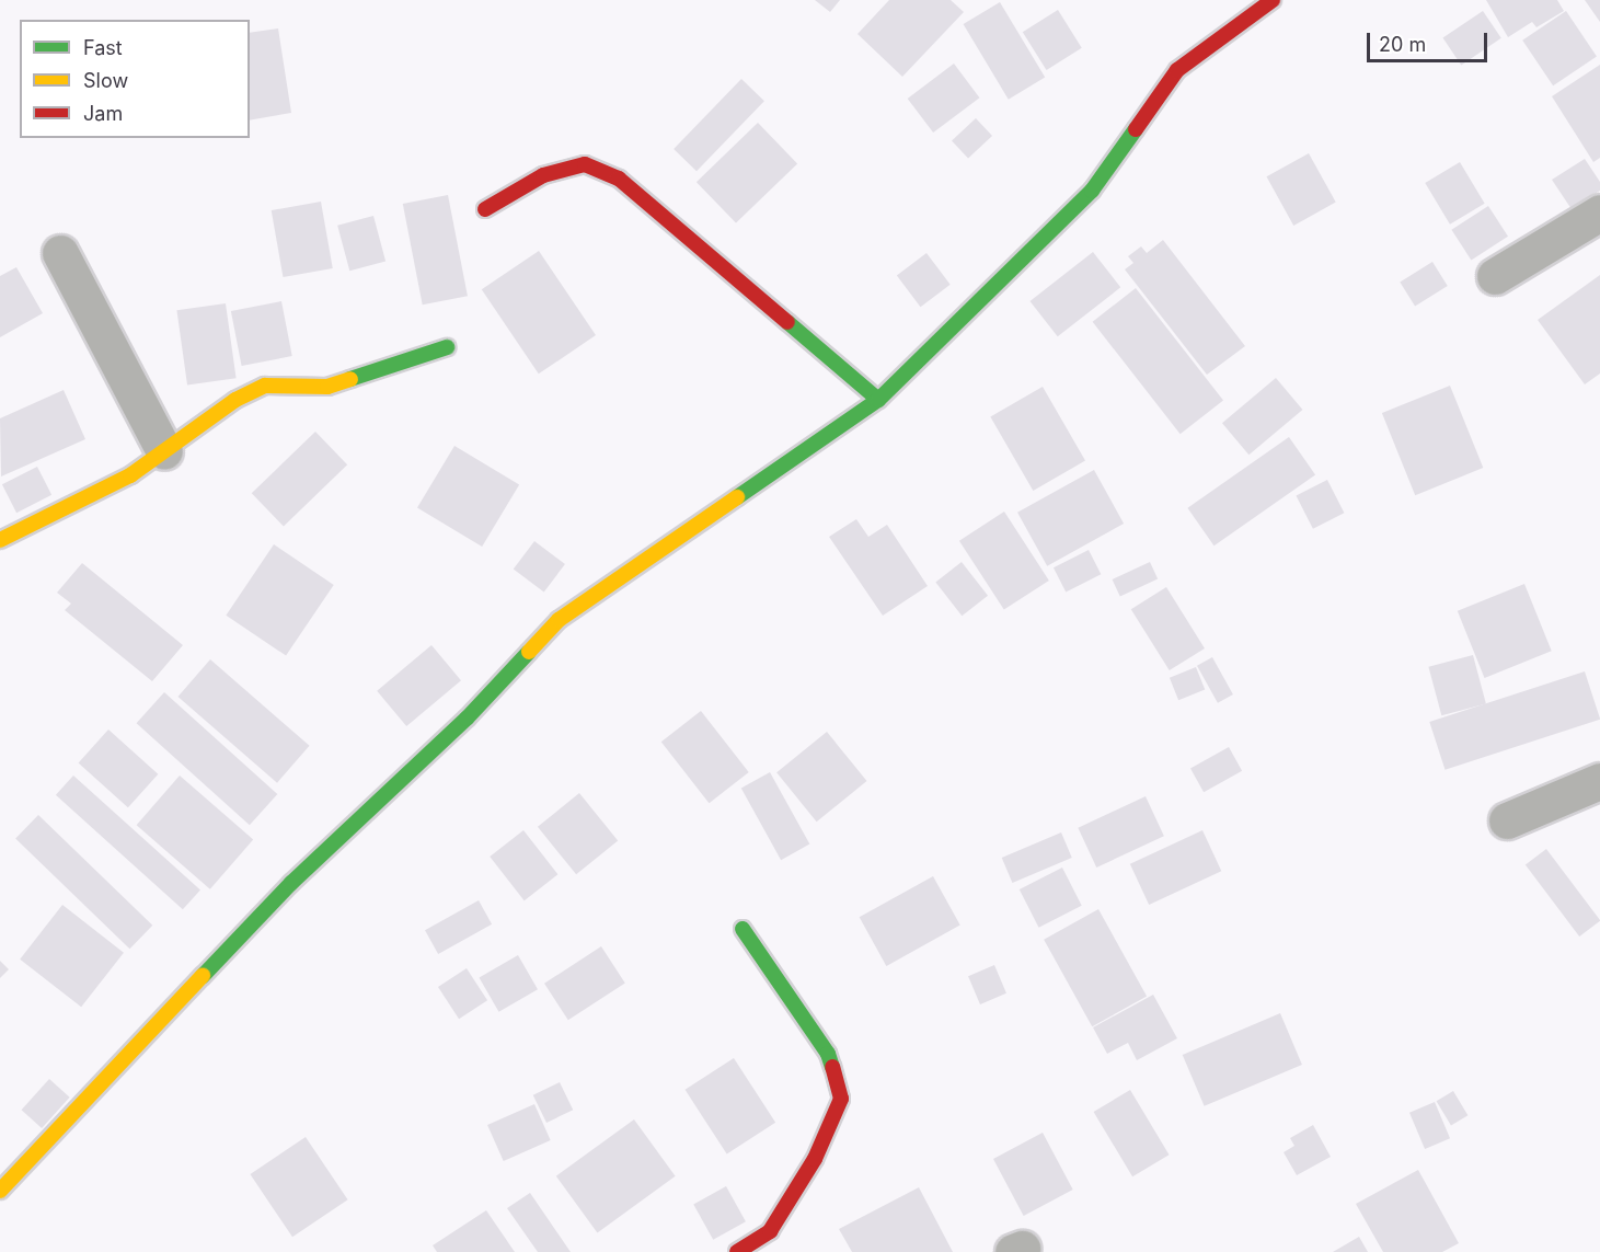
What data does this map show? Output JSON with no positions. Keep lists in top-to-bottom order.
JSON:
{
  "legend": ["Fast", "Slow", "Jam"],
  "scale_bar": "20 m"
}
